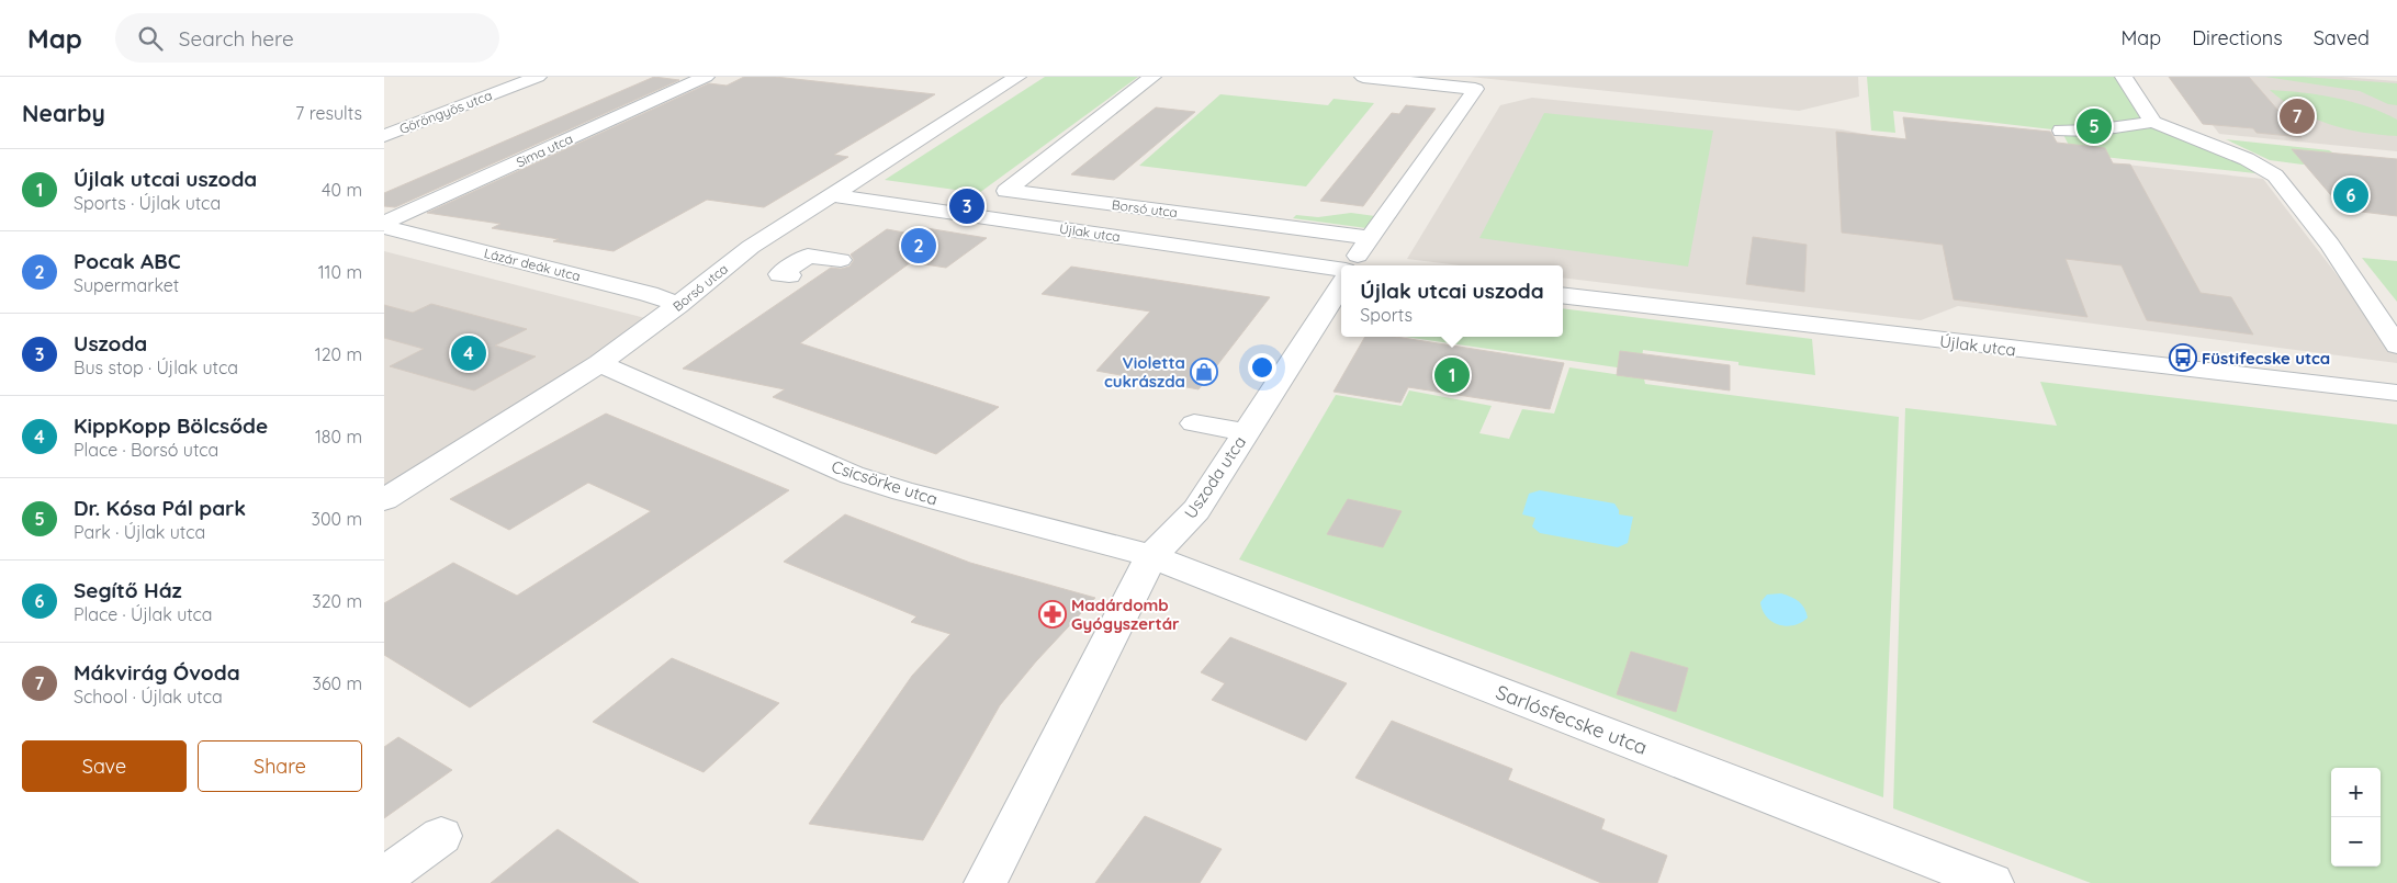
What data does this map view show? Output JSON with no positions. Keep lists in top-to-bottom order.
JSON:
{
  "streets": {
    "street": [
      "Göröngyös utca",
      "Sima utca",
      "Borsó utca",
      "Újlak utca",
      "Lázár deák utca",
      "Uszoda utca",
      "Csicsörke utca",
      "Sarlósfecske utca"
    ]
  },
  "crossings": [
    ["Sima utca", "Lázár deák utca"],
    ["Borsó utca", "Újlak utca"],
    ["Borsó utca", "Lázár deák utca"],
    ["Borsó utca", "Csicsörke utca"],
    ["Uszoda utca", "Csicsörke utca"],
    ["Uszoda utca", "Sarlósfecske utca"],
    ["Csicsörke utca", "Sarlósfecske utca"]
  ],
  "places": {
    "bus stop": ["Füstifecske utca"],
    "shop": ["Violetta cukrászda"],
    "pharmacy": ["Madárdomb Gyógyszertár"]
  },
  "page": {
    "header": "Map",
    "search": "Search here",
    "nav": ["Map", "Directions", "Saved"],
    "heading": ["Nearby", "7 results"],
    "pins": [
      "7",
      "5",
      "6",
      "3",
      "2",
      "4",
      "1"
    ],
    "list": [
      {
        "mark": "1",
        "name": "Újlak utcai uszoda",
        "note": "Sports · Újlak utca",
        "value": "40 m"
      },
      {
        "mark": "2",
        "name": "Pocak ABC",
        "note": "Supermarket",
        "value": "110 m"
      },
      {
        "mark": "3",
        "name": "Uszoda",
        "note": "Bus stop · Újlak utca",
        "value": "120 m"
      },
      {
        "mark": "4",
        "name": "KippKopp Bölcsőde",
        "note": "Place · Borsó utca",
        "value": "180 m"
      },
      {
        "mark": "5",
        "name": "Dr. Kósa Pál park",
        "note": "Park · Újlak utca",
        "value": "300 m"
      },
      {
        "mark": "6",
        "name": "Segítő Ház",
        "note": "Place · Újlak utca",
        "value": "320 m"
      },
      {
        "mark": "7",
        "name": "Mákvirág Óvoda",
        "note": "School · Újlak utca",
        "value": "360 m"
      }
    ],
    "popup": ["Újlak utcai uszoda", "Sports"],
    "buttons": ["Save", "Share"],
    "map_buttons": ["+", "−"]
  }
}
